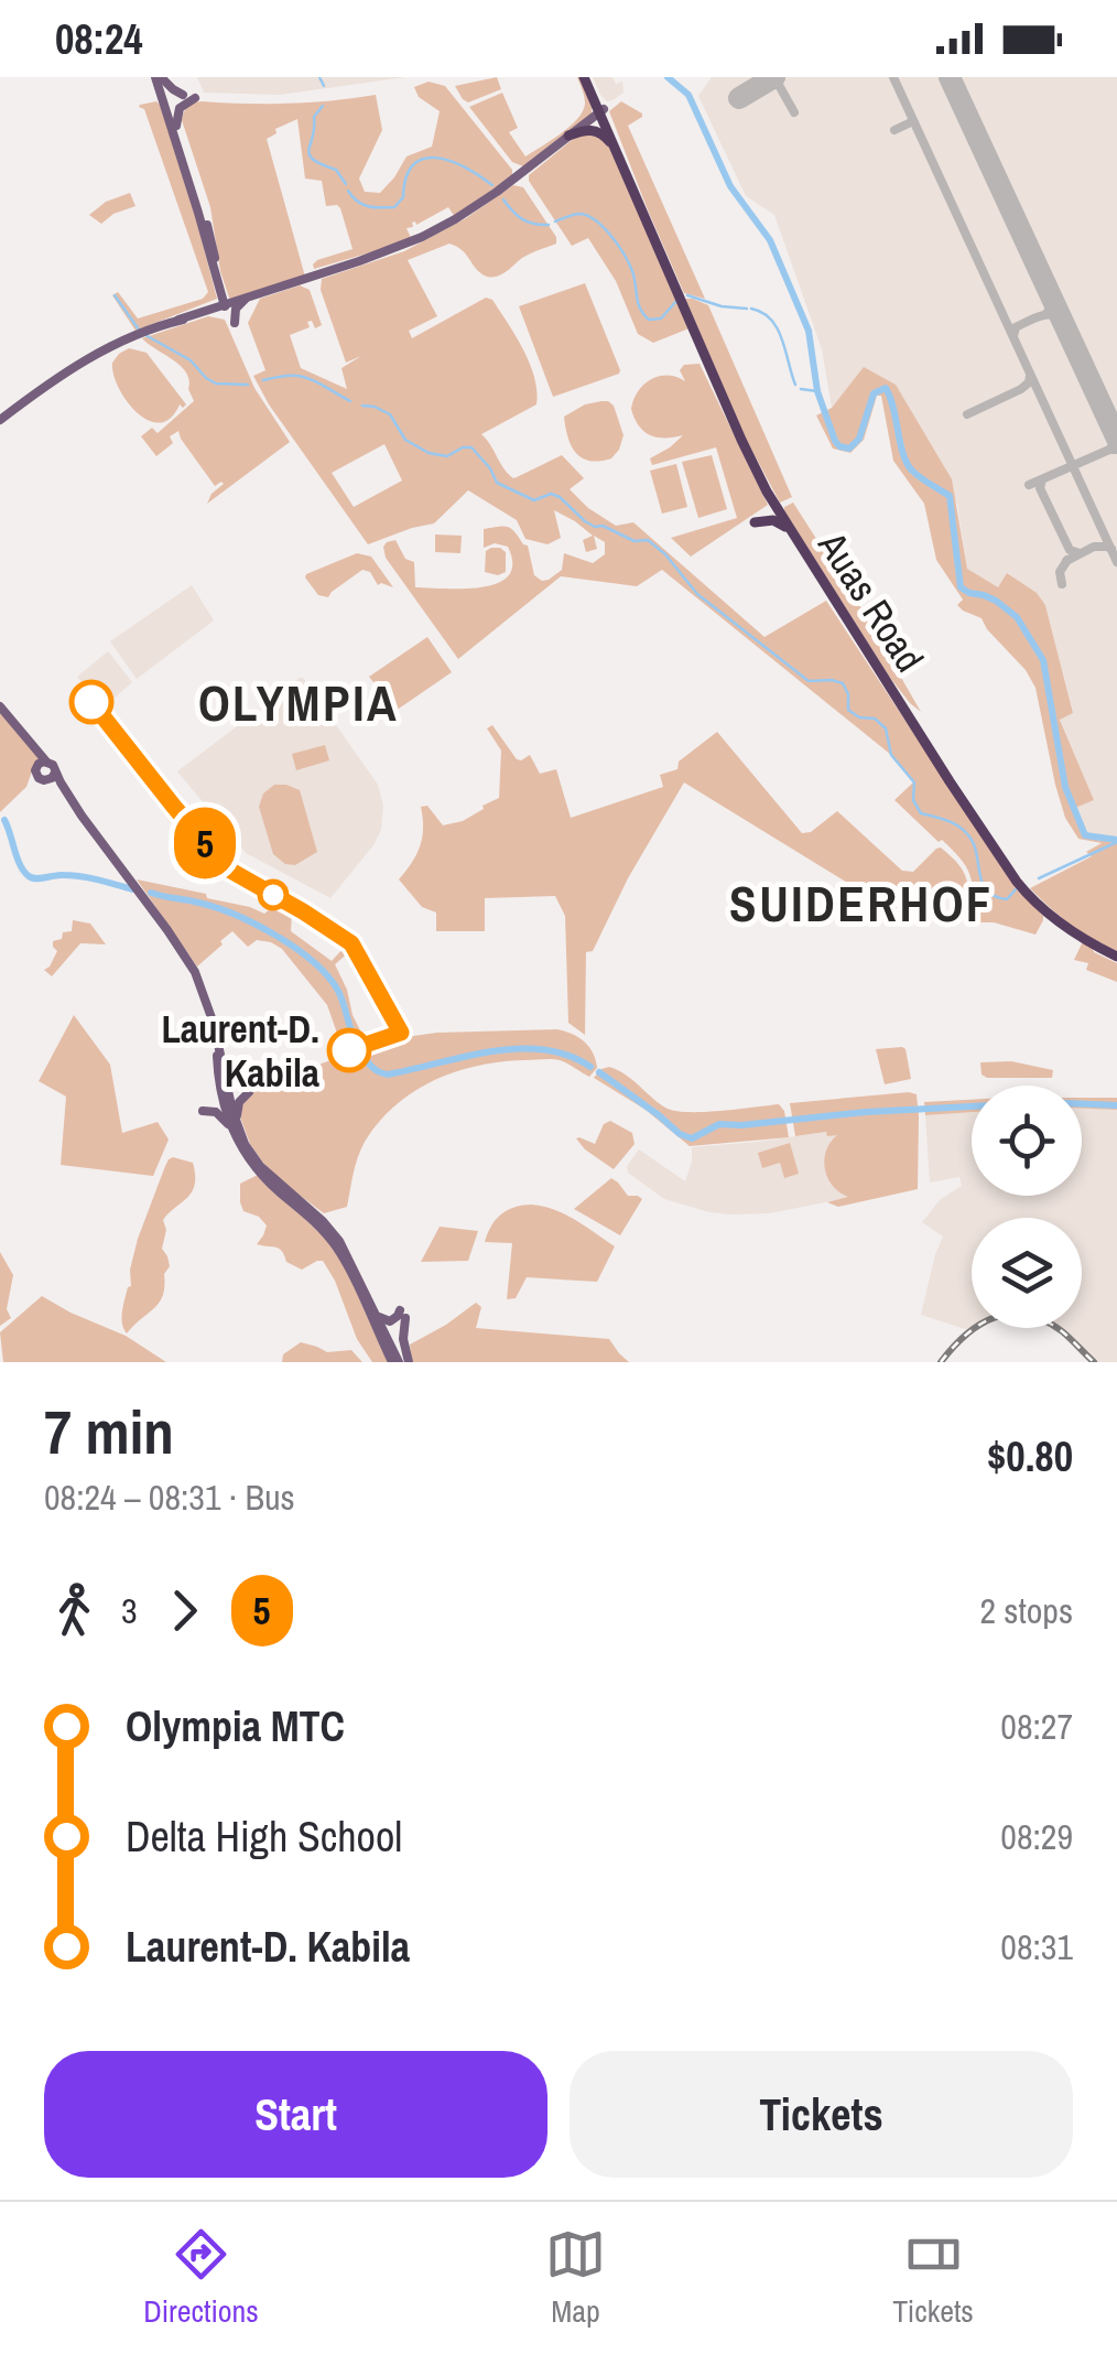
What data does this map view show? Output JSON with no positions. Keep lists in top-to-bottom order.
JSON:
{
  "streets": {
    "main road": ["Auas Road"]
  },
  "districts": ["OLYMPIA", "SUIDERHOF"],
  "places": ["Laurent-D. Kabila"],
  "lines": ["bus line 5"],
  "page": {
    "status": "08:24",
    "on_map": "5",
    "heading": ["7 min", "08:24 – 08:31 · Bus", "$0.80"],
    "legs": ["3", "5", "2 stops"],
    "list": [
      {
        "name": "Olympia MTC",
        "value": "08:27"
      },
      {
        "name": "Delta High School",
        "value": "08:29"
      },
      {
        "name": "Laurent-D. Kabila",
        "value": "08:31"
      }
    ],
    "buttons": ["Start", "Tickets"],
    "tabs": ["Directions", "Map", "Tickets"]
  }
}
